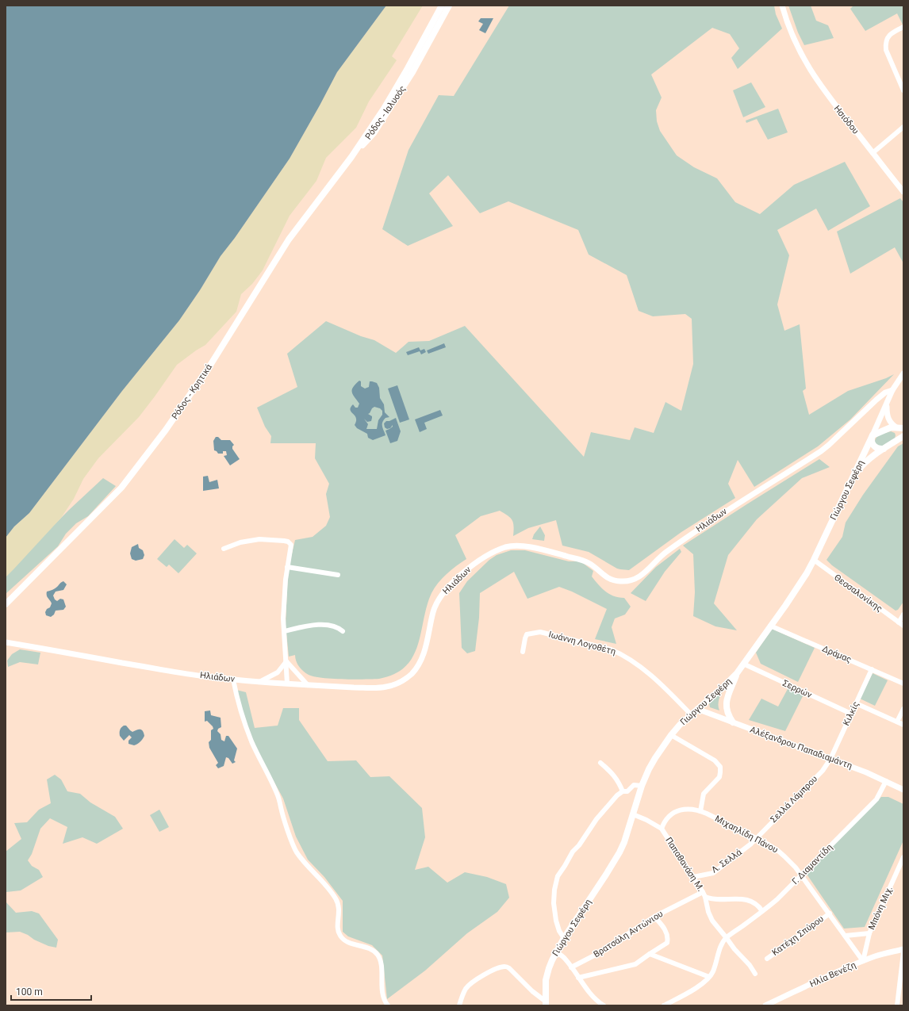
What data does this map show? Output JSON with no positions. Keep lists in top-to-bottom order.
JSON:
{
  "streets": {
    "main road": ["Ρόδος - Ιαλυσός", "Ρόδος - Κρητικά", "Γιώργου Σεφέρη"],
    "street": [
      "Ησιόδου",
      "Ηλιάδων",
      "Θεσσαλονίκης",
      "Ιωάννη Λογοθέτη",
      "Δράμας",
      "Σερρών",
      "Κιλκίς",
      "Αλέξανδρου Παπαδιαμάντη",
      "Σελλά Λάμπρου",
      "Μιχαηλίδη Πάνου",
      "Λ. Σελλά",
      "Παπαθανάση Μ.",
      "Γ. Διαμαντίδη",
      "Μπόνη Μιχ.",
      "Βρατσάλη Αντώνιου",
      "Κατέχη Σπύρου",
      "Ηλία Βενέζη"
    ]
  },
  "crossings": [
    ["Ρόδος - Ιαλυσός", "Ρόδος - Κρητικά"],
    ["Γιώργου Σεφέρη", "Θεσσαλονίκης"],
    ["Γιώργου Σεφέρη", "Ιωάννη Λογοθέτη"],
    ["Γιώργου Σεφέρη", "Δράμας"],
    ["Γιώργου Σεφέρη", "Σερρών"],
    ["Γιώργου Σεφέρη", "Αλέξανδρου Παπαδιαμάντη"],
    ["Γιώργου Σεφέρη", "Παπαθανάση Μ."],
    ["Δράμας", "Κιλκίς"],
    ["Σερρών", "Κιλκίς"],
    ["Κιλκίς", "Αλέξανδρου Παπαδιαμάντη"],
    ["Κιλκίς", "Σελλά Λάμπρου"],
    ["Αλέξανδρου Παπαδιαμάντη", "Σελλά Λάμπρου"],
    ["Αλέξανδρου Παπαδιαμάντη", "Γ. Διαμαντίδη"],
    ["Σελλά Λάμπρου", "Μιχαηλίδη Πάνου"],
    ["Σελλά Λάμπρου", "Λ. Σελλά"],
    ["Μιχαηλίδη Πάνου", "Λ. Σελλά"],
    ["Μιχαηλίδη Πάνου", "Παπαθανάση Μ."],
    ["Μιχαηλίδη Πάνου", "Γ. Διαμαντίδη"],
    ["Μιχαηλίδη Πάνου", "Μπόνη Μιχ."],
    ["Μιχαηλίδη Πάνου", "Κατέχη Σπύρου"],
    ["Μιχαηλίδη Πάνου", "Ηλία Βενέζη"],
    ["Λ. Σελλά", "Παπαθανάση Μ."],
    ["Παπαθανάση Μ.", "Γ. Διαμαντίδη"],
    ["Παπαθανάση Μ.", "Βρατσάλη Αντώνιου"],
    ["Μπόνη Μιχ.", "Ηλία Βενέζη"]
  ],
  "scale_bar": "100 m"
}
